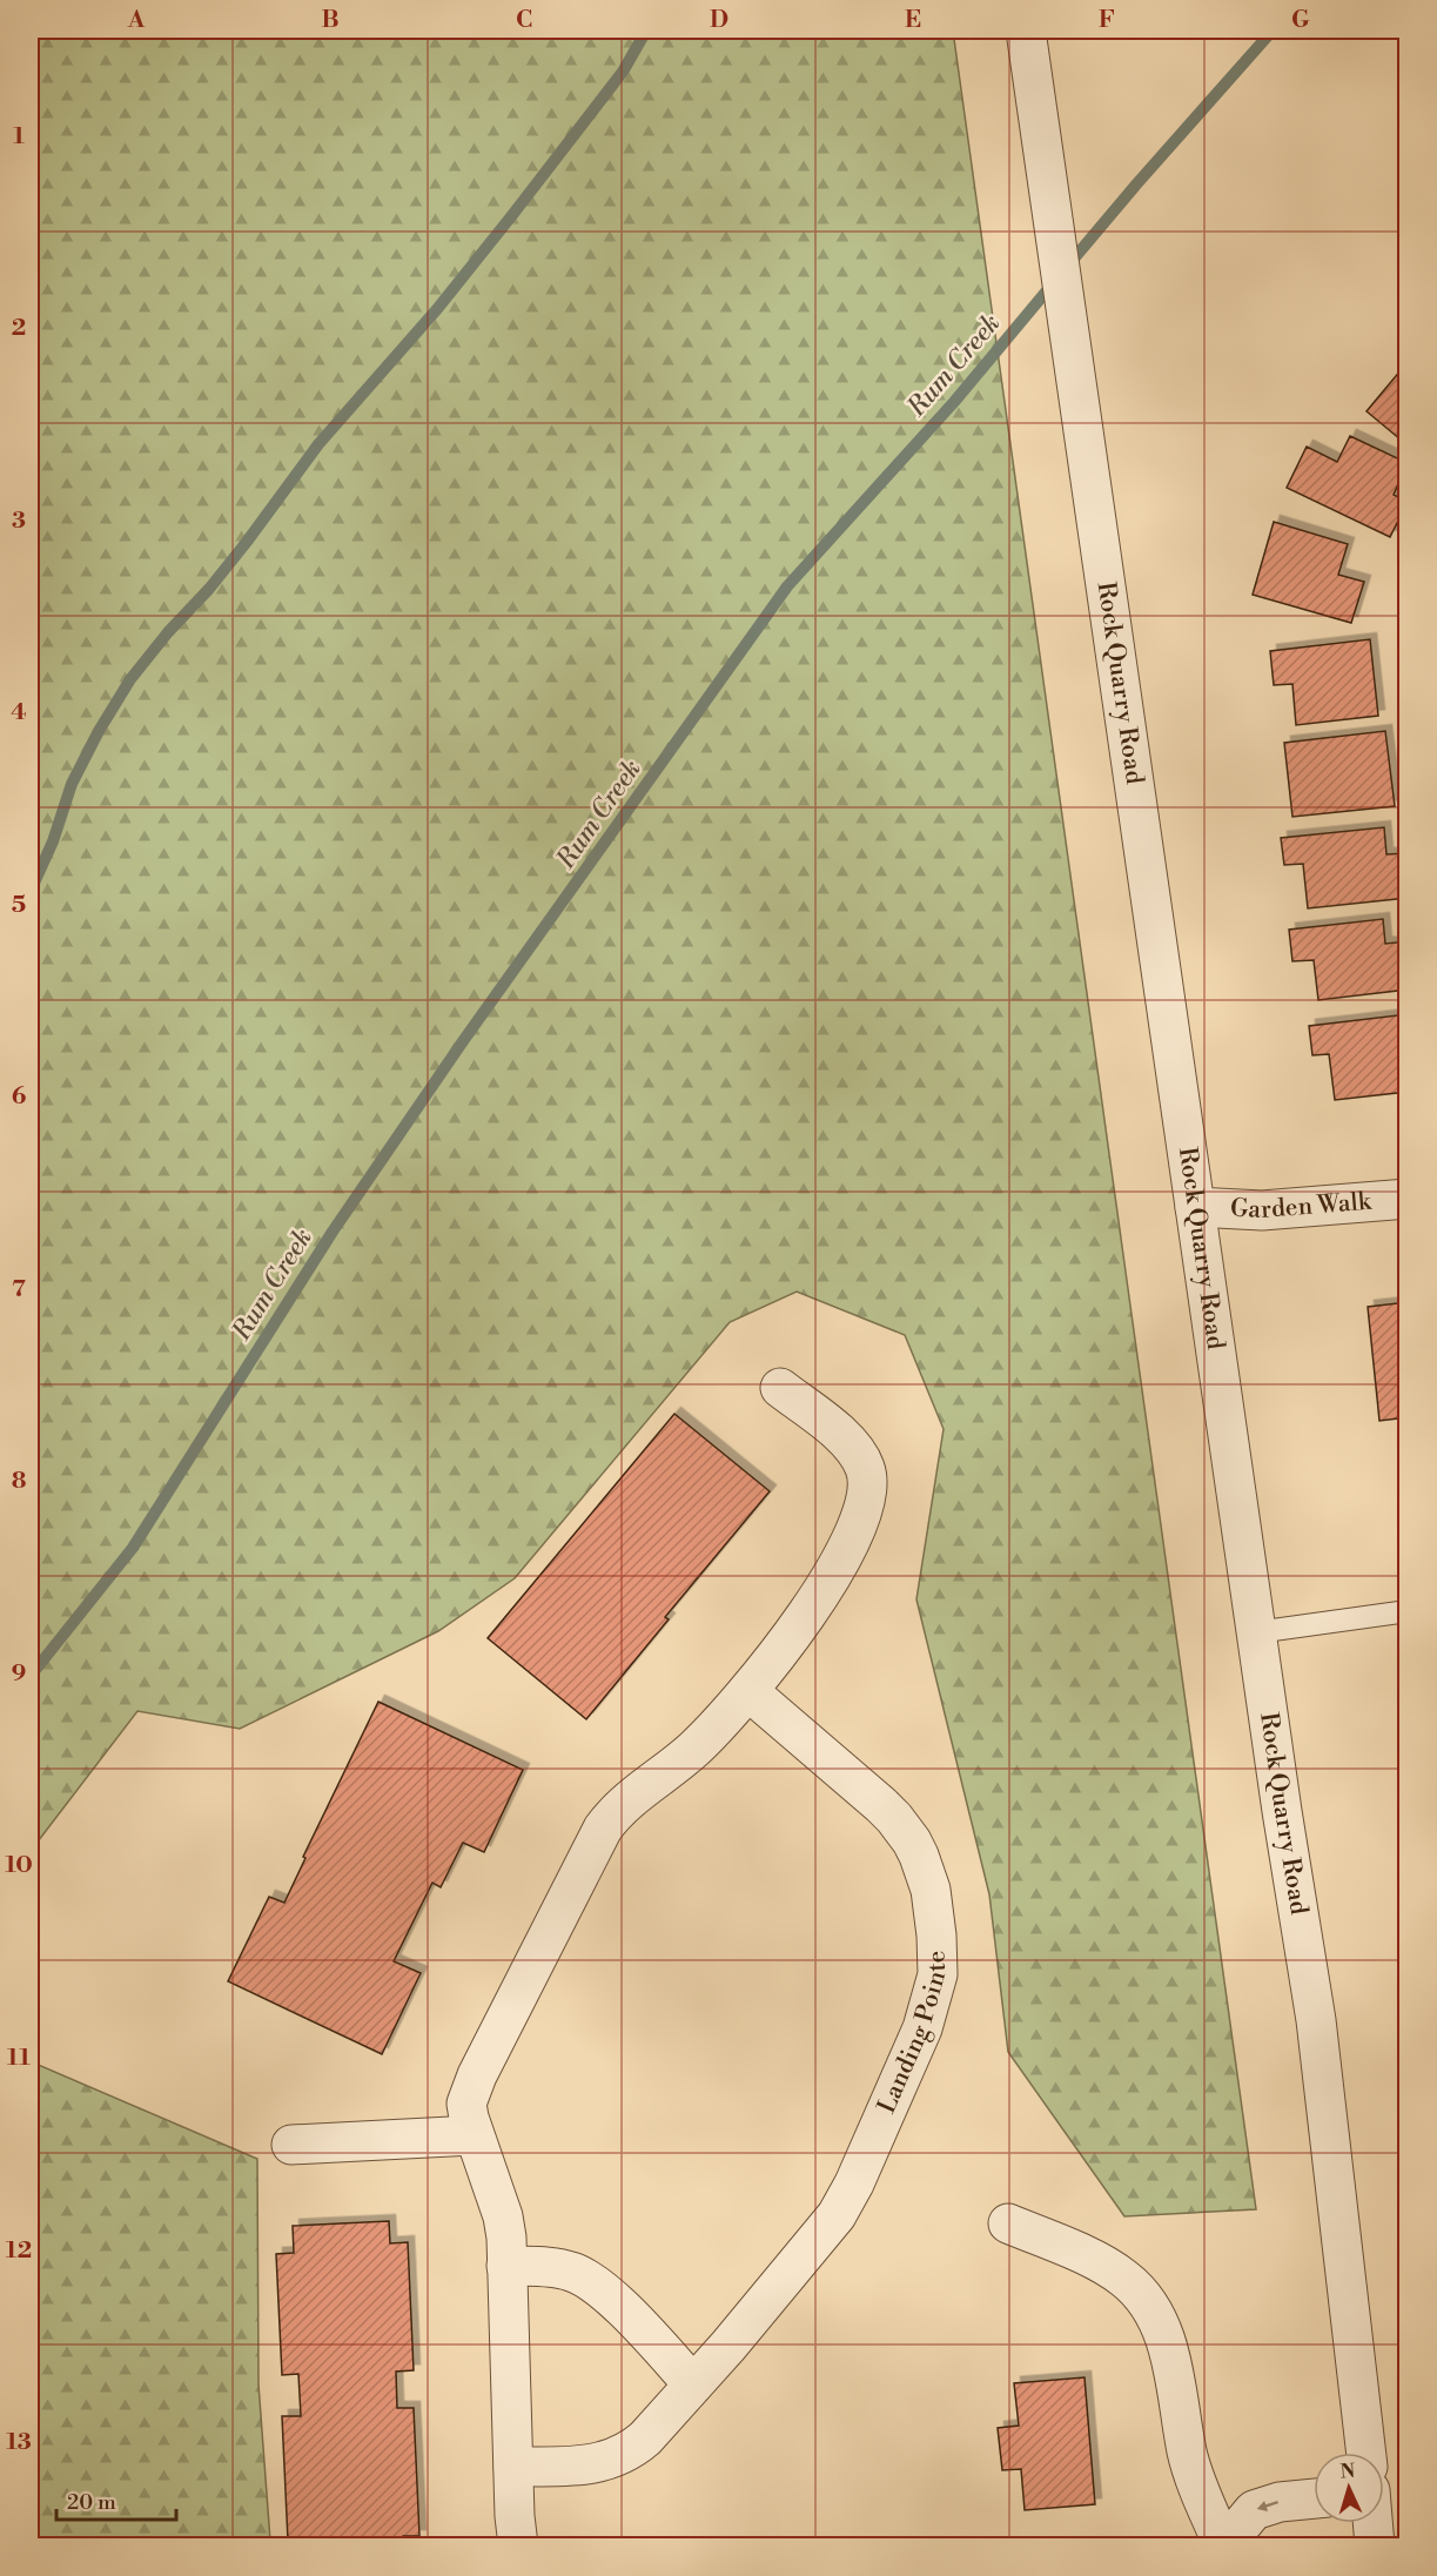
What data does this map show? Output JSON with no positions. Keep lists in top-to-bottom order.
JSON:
{
  "streets": {
    "street": ["Rock Quarry Road", "Garden Walk", "Landing Pointe"]
  },
  "crossings": [
    ["Rock Quarry Road", "Garden Walk"]
  ],
  "water": ["Rum Creek"],
  "scale_bar": "20 m",
  "north": "top",
  "grid": {
    "columns": [
      "A",
      "B",
      "C",
      "D",
      "E",
      "F",
      "G"
    ],
    "rows": [
      "1",
      "2",
      "3",
      "4",
      "5",
      "6",
      "7",
      "8",
      "9",
      "10",
      "11",
      "12",
      "13"
    ]
  }
}
